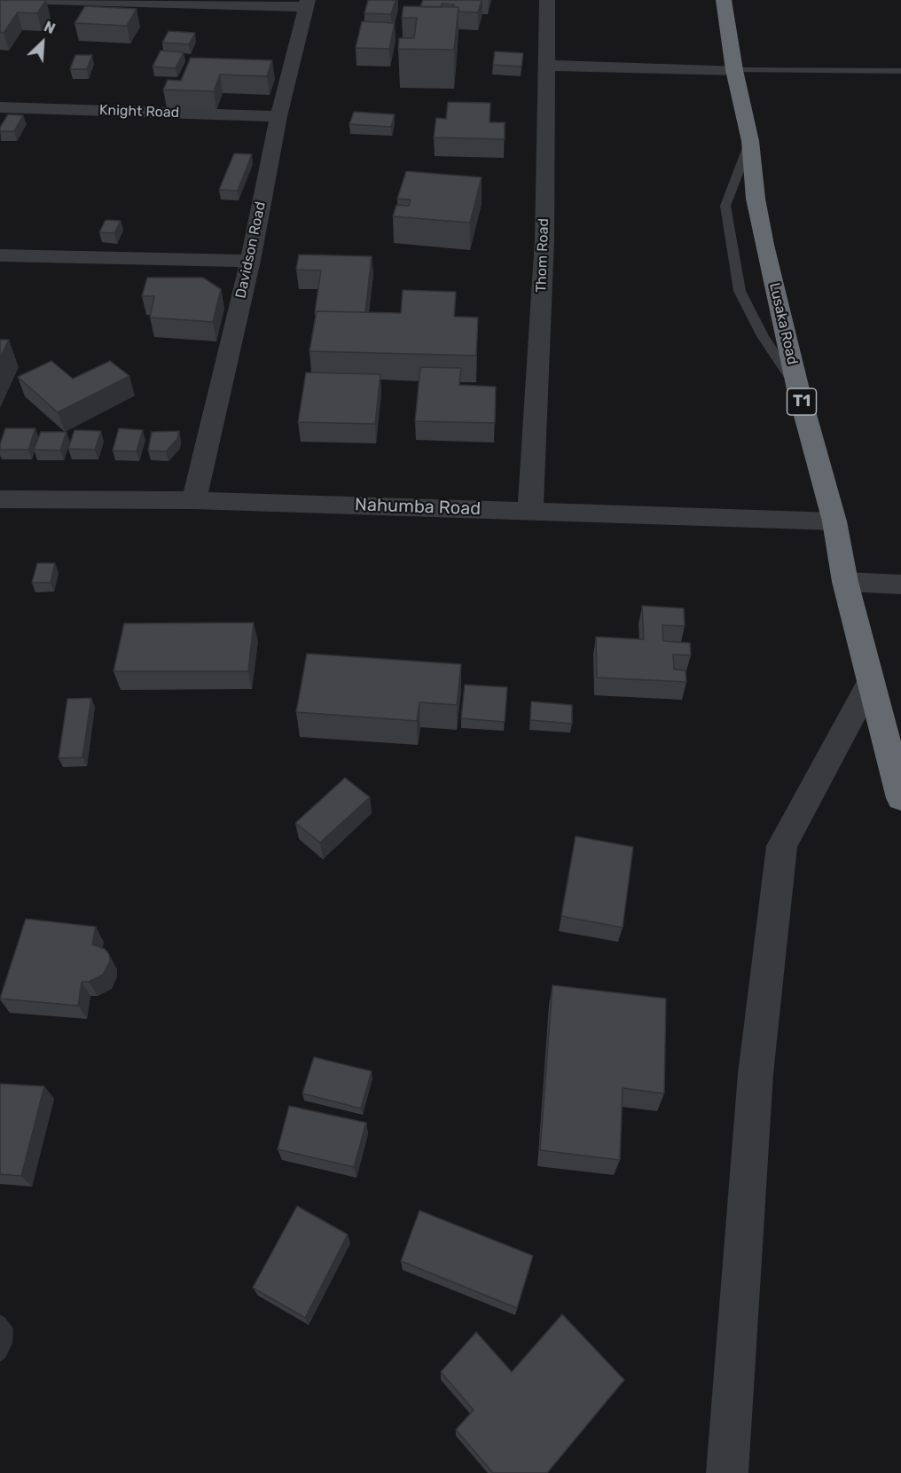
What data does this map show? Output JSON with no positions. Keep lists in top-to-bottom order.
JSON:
{
  "streets": {
    "highway": ["Lusaka Road", "T1"],
    "street": [
      "Knight Road",
      "Davidson Road",
      "Thom Road",
      "Nahumba Road"
    ]
  },
  "crossings": [
    ["Knight Road", "Davidson Road"],
    ["Davidson Road", "Nahumba Road"],
    ["Thom Road", "Nahumba Road"],
    ["Lusaka Road", "Nahumba Road"]
  ],
  "north": "top right"
}
